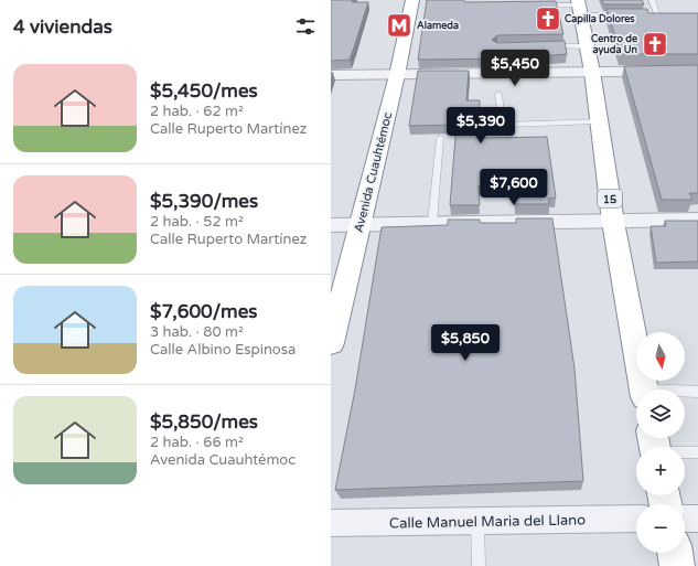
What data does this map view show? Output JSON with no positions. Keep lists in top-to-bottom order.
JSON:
{
  "streets": {
    "highway": ["Avenida Cuauhtémoc", "15"],
    "street": ["Calle Manuel Maria del Llano"]
  },
  "places": {
    "church": ["Capilla Dolores", "Centro de ayuda Un"],
    "metro station": ["Alameda"]
  },
  "north": "bottom",
  "page": {
    "heading": "4 viviendas",
    "price": [
      "$5,450",
      "$5,390",
      "$7,600",
      "$5,850"
    ],
    "list": [
      {
        "name": "$5,450/mes",
        "note": "2 hab. · 62 m² · Calle Ruperto Martínez"
      },
      {
        "name": "$5,390/mes",
        "note": "2 hab. · 52 m² · Calle Ruperto Martínez"
      },
      {
        "name": "$7,600/mes",
        "note": "3 hab. · 80 m² · Calle Albino Espinosa"
      },
      {
        "name": "$5,850/mes",
        "note": "2 hab. · 66 m² · Avenida Cuauhtémoc"
      }
    ],
    "map_buttons": ["+", "−"]
  }
}
